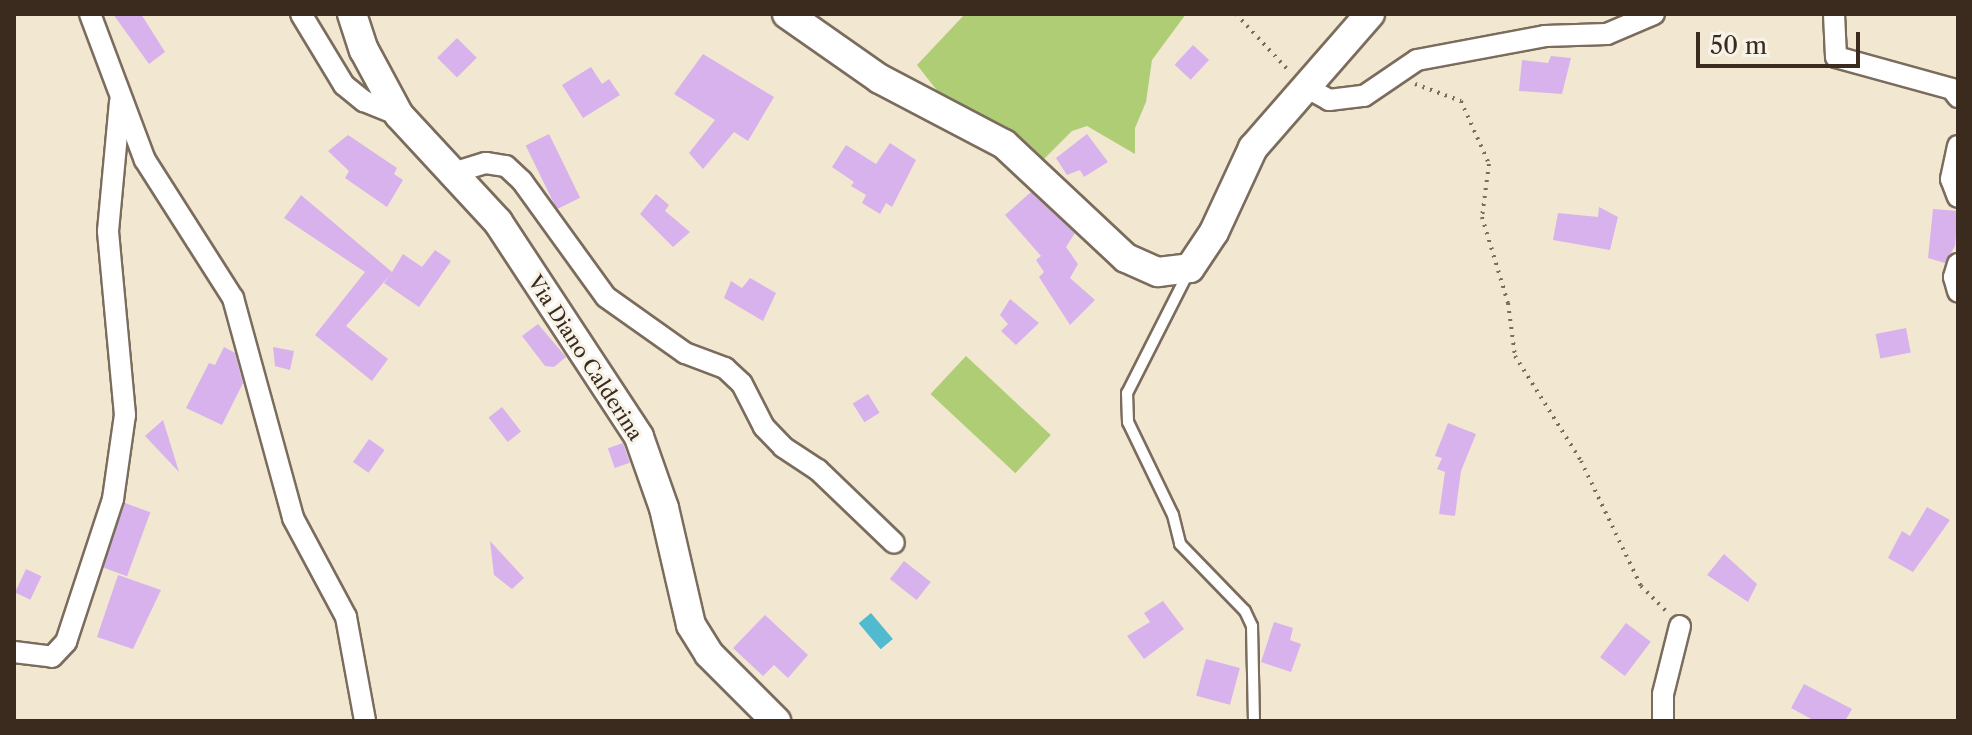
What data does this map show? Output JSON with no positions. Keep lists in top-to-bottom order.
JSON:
{
  "streets": {
    "main road": ["Via Diano Calderina"]
  },
  "scale_bar": "50 m"
}
